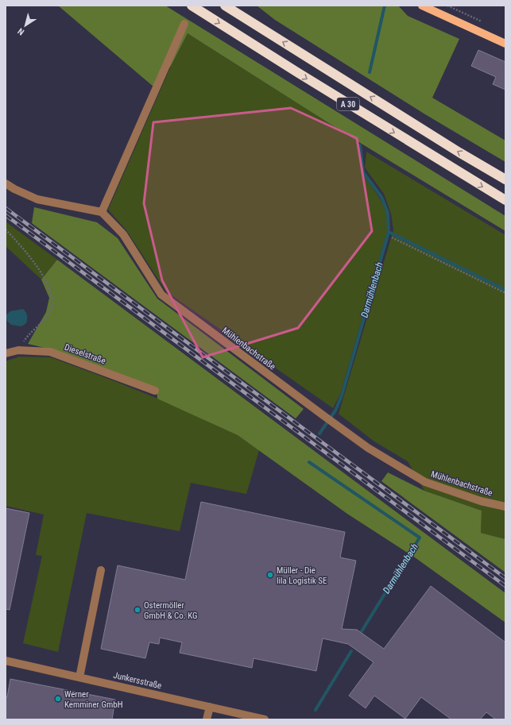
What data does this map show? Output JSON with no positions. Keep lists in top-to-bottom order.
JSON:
{
  "streets": {
    "highway": ["A 30"],
    "street": ["Mühlenbachstraße", "Dieselstraße", "Junkersstraße"]
  },
  "water": ["Darmühlenbach"],
  "places": ["Müller - Die lila Logistik SE", "Ostermöller GmbH & Co. KG", "Werner Kemminer GmbH"],
  "north": "bottom left"
}
